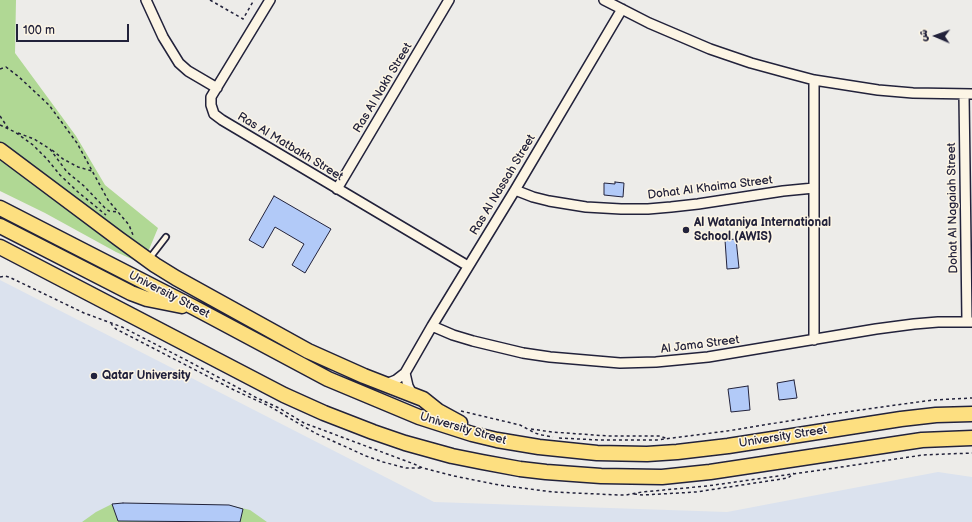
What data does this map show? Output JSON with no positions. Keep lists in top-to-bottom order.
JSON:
{
  "streets": {
    "main road": ["University Street"],
    "street": [
      "Ras Al Nakh Street",
      "Ras Al Matbakh Street",
      "Ras Al Nassah Street",
      "Dohat Al Khaima Street",
      "Dohat Al Nagaiah Street",
      "Al Jama Street"
    ]
  },
  "crossings": [
    ["Ras Al Nakh Street", "Ras Al Matbakh Street"],
    ["Ras Al Matbakh Street", "Ras Al Nassah Street"],
    ["Ras Al Nassah Street", "Dohat Al Khaima Street"],
    ["Ras Al Nassah Street", "Al Jama Street"],
    ["Dohat Al Nagaiah Street", "Al Jama Street"]
  ],
  "places": ["Al Wataniya International School (AWIS)", "Qatar University"],
  "scale_bar": "100 m",
  "north": "left"
}
